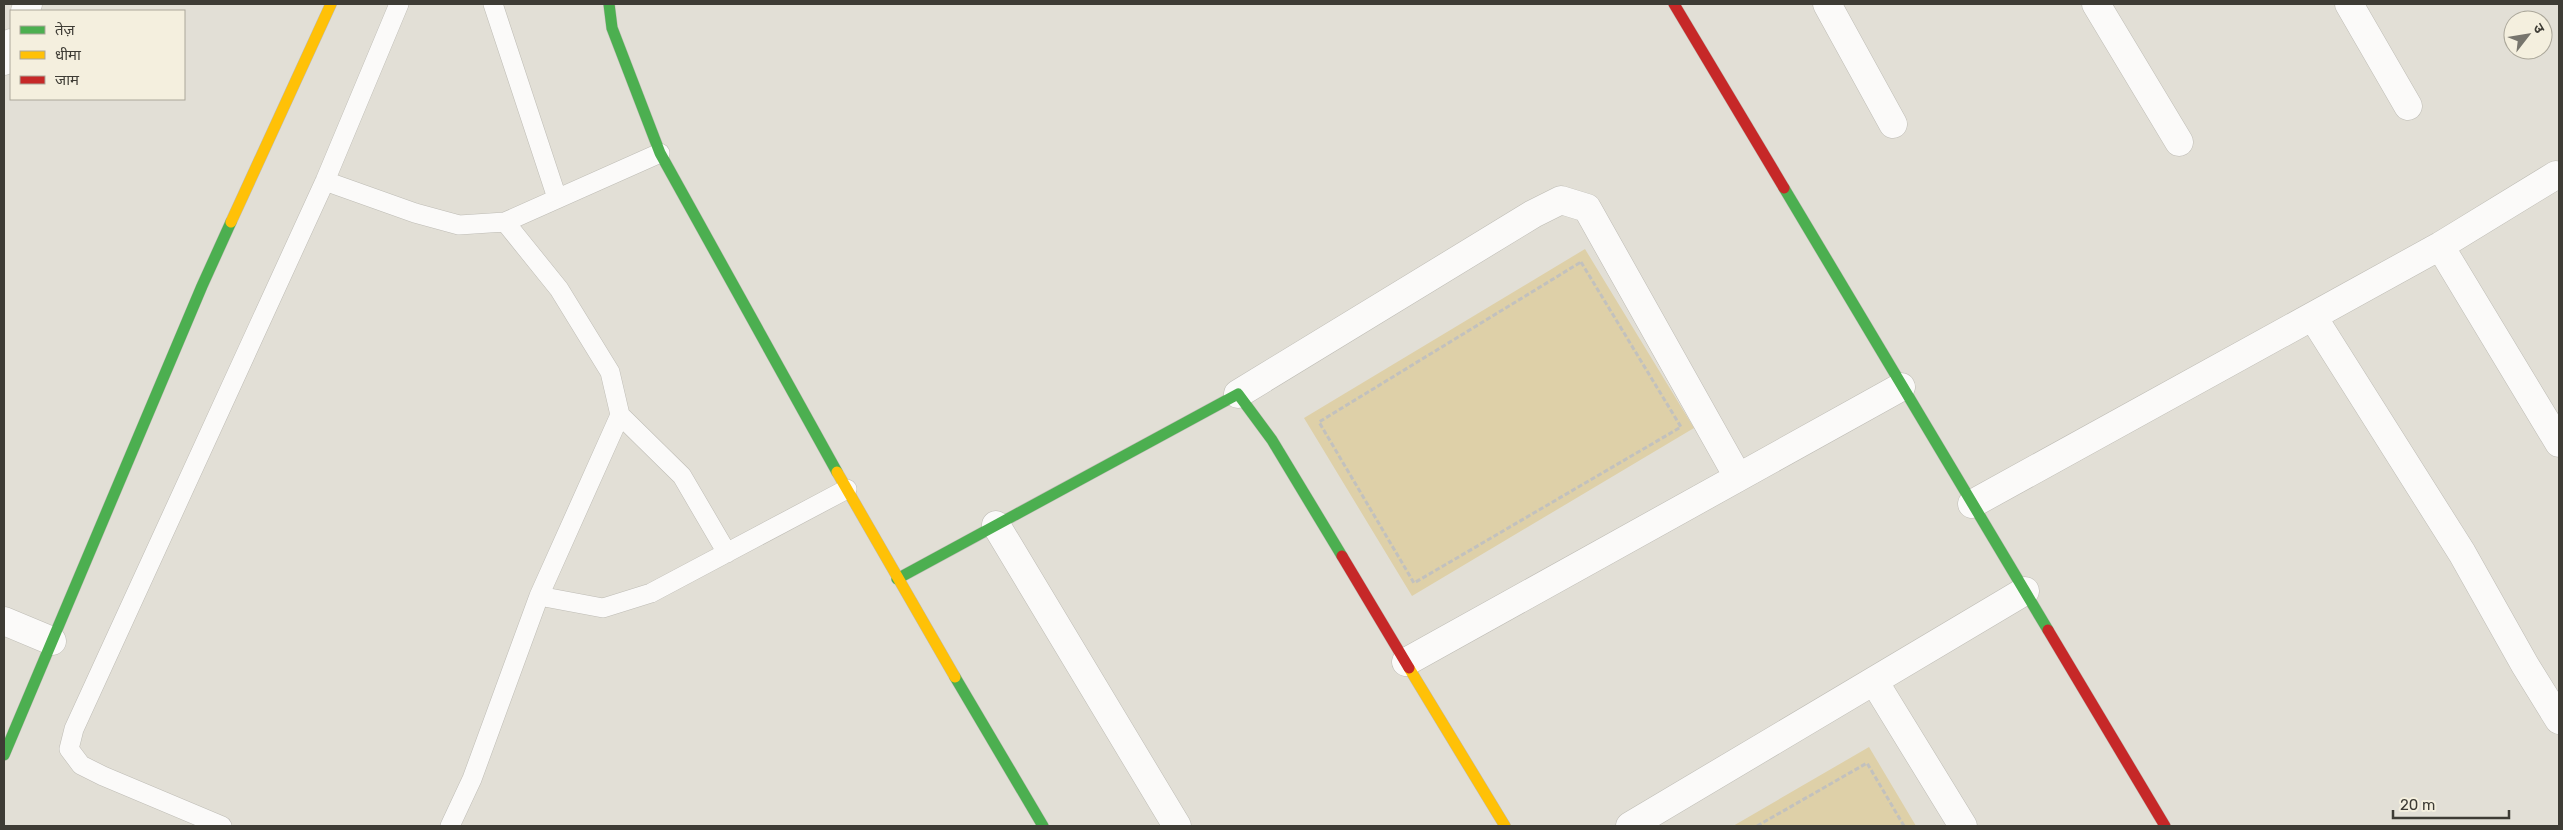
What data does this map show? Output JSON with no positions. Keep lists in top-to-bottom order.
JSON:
{
  "legend": ["तेज़", "धीमा", "जाम"],
  "scale_bar": "20 m",
  "north": "top right"
}
